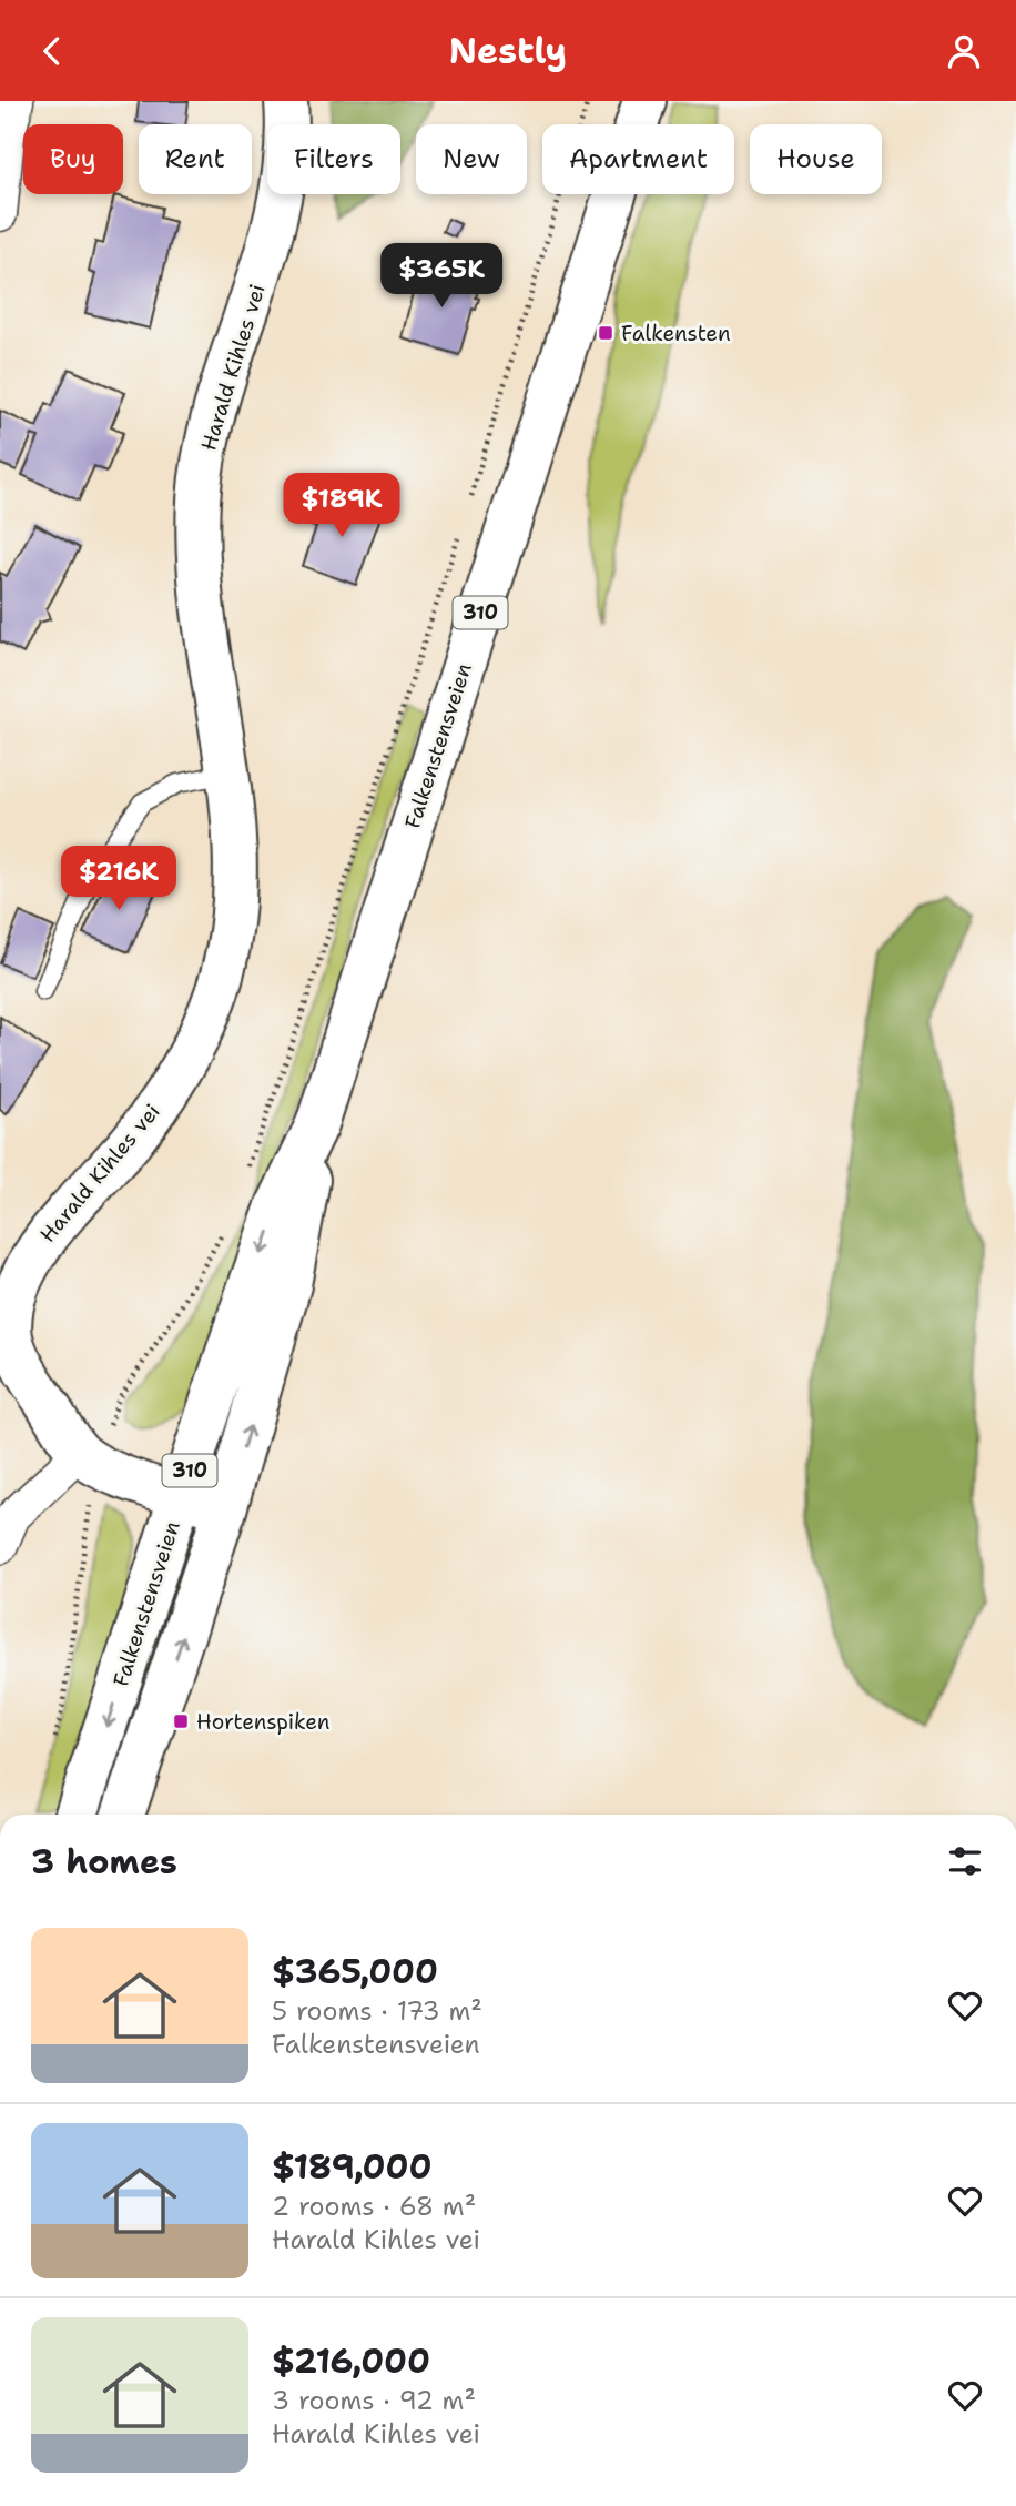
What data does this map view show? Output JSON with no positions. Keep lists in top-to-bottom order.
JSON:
{
  "streets": {
    "main road": ["Harald Kihles vei", "310", "Falkenstensveien"]
  },
  "places": {
    "transit": ["Falkensten", "Hortenspiken"]
  },
  "page": {
    "header": "Nestly",
    "chip": [
      "Buy",
      "Rent",
      "Filters",
      "New",
      "Apartment",
      "House"
    ],
    "price": ["$365K", "$189K", "$216K"],
    "heading": "3 homes",
    "list": [
      {
        "name": "$365,000",
        "note": "5 rooms · 173 m² · Falkenstensveien"
      },
      {
        "name": "$189,000",
        "note": "2 rooms · 68 m² · Harald Kihles vei"
      },
      {
        "name": "$216,000",
        "note": "3 rooms · 92 m² · Harald Kihles vei"
      }
    ]
  }
}
